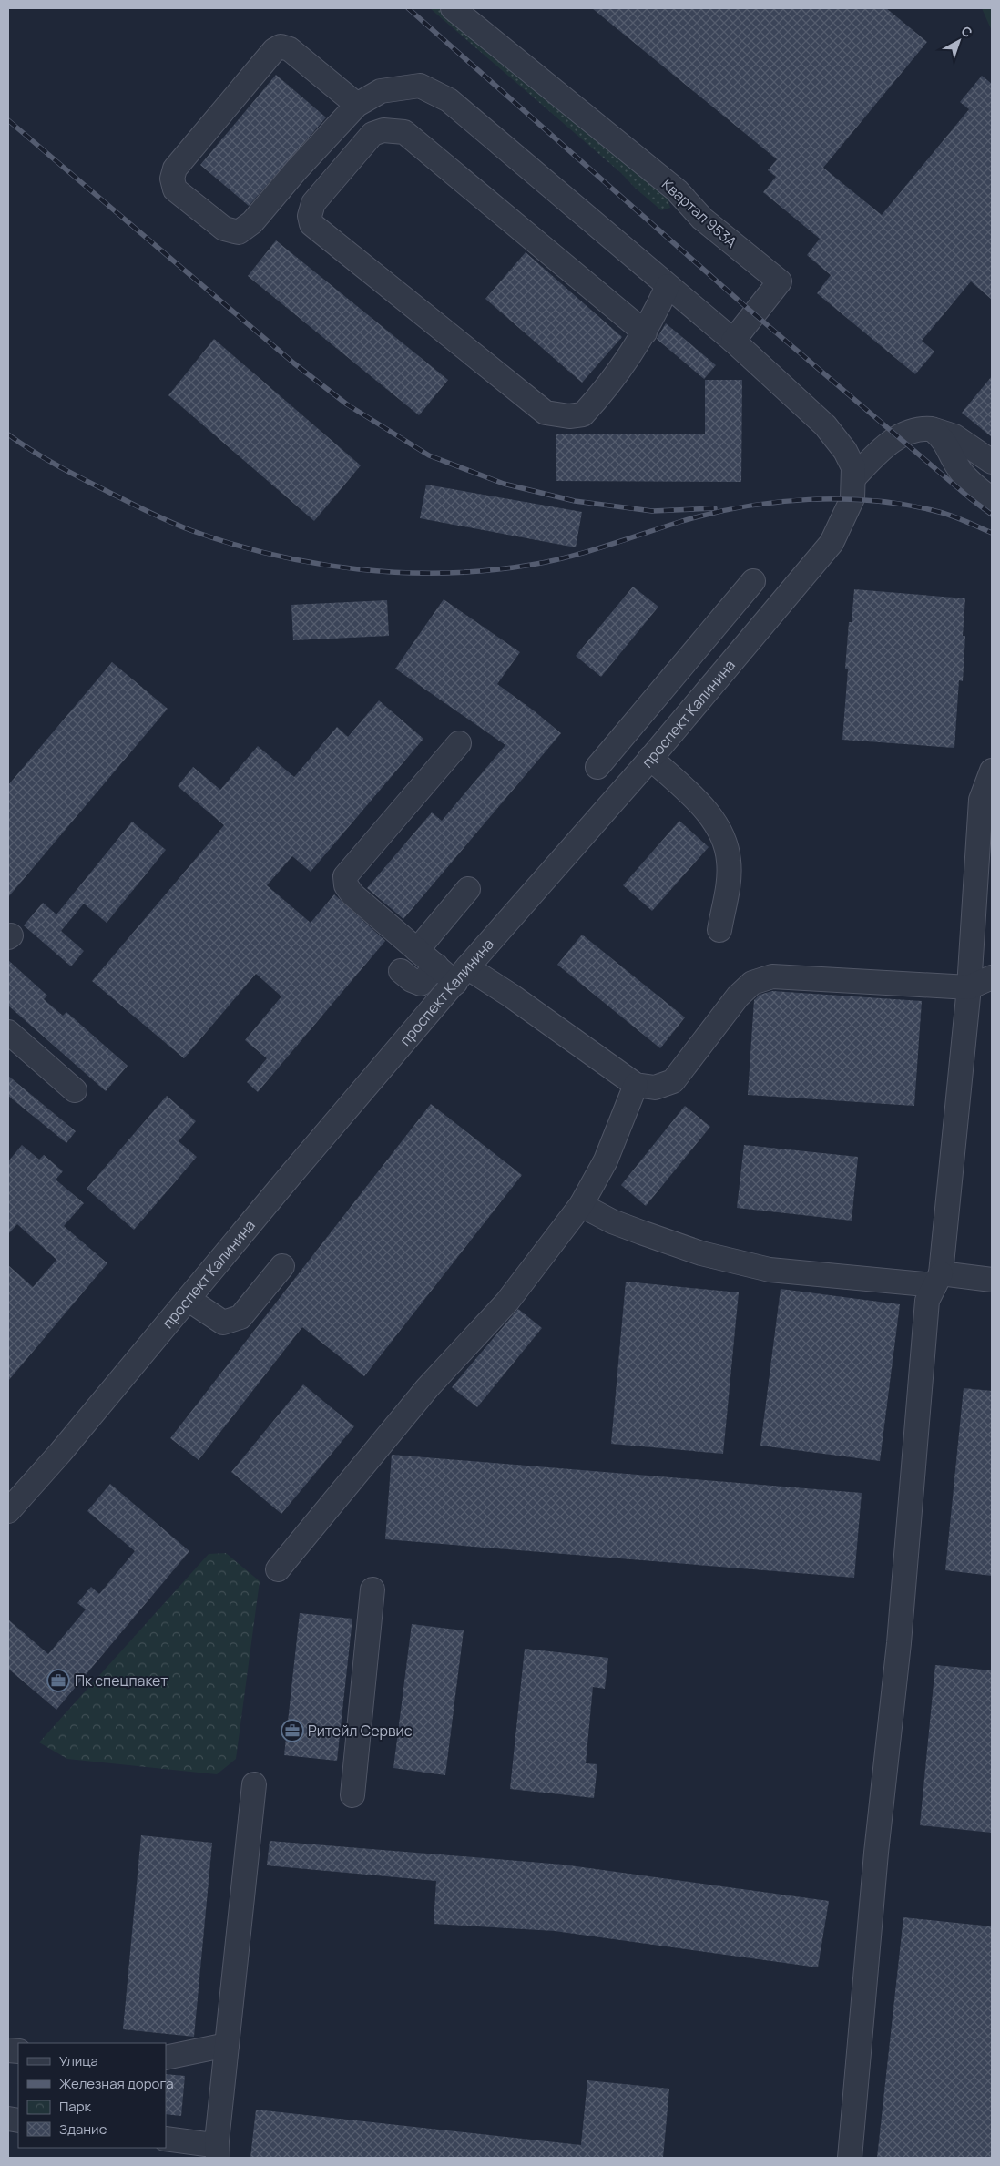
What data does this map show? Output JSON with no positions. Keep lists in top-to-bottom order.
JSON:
{
  "streets": {
    "street": ["Квартал 953А", "проспект Калинина"]
  },
  "places": {
    "office": ["Пк спецпакет", "Ритейл Сервис"]
  },
  "legend": [
    "Улица",
    "Железная дорога",
    "Парк",
    "Здание"
  ],
  "north": "top right"
}
